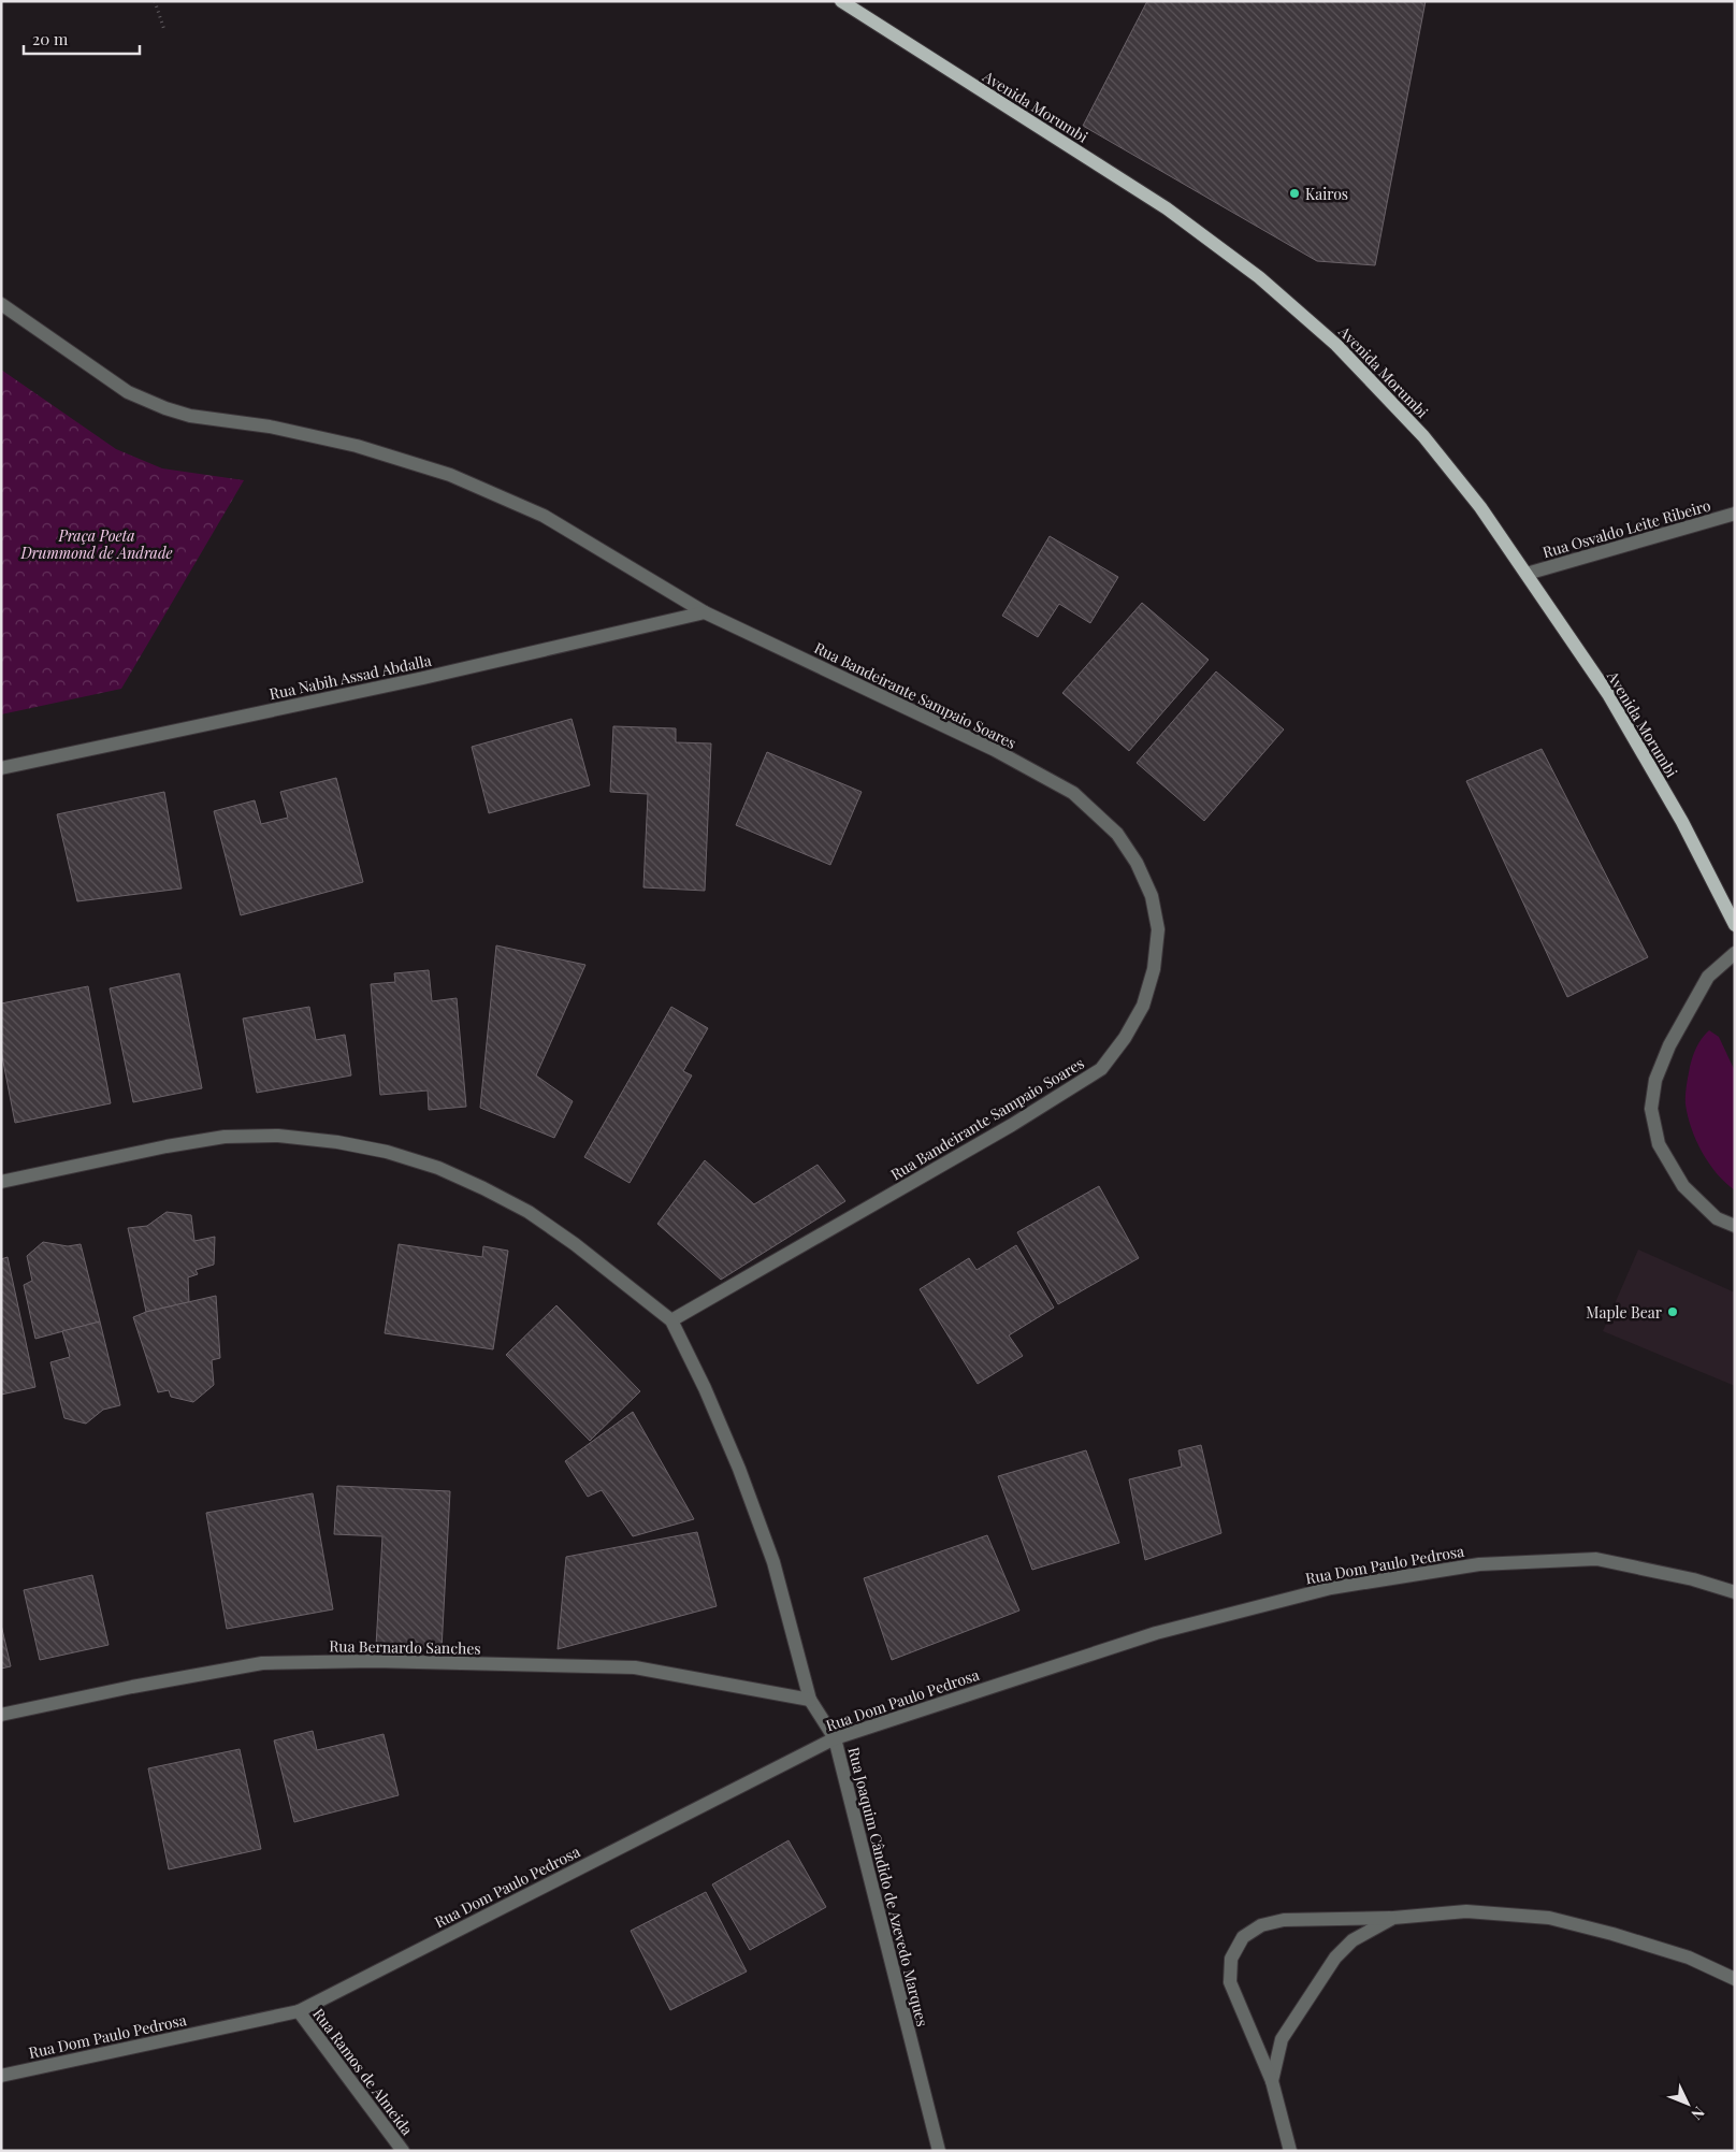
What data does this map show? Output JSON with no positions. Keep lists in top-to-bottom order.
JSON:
{
  "streets": {
    "main road": ["Avenida Morumbi"],
    "street": [
      "Rua Osvaldo Leite Ribeiro",
      "Rua Nabih Assad Abdalla",
      "Rua Bandeirante Sampaio Soares",
      "Rua Dom Paulo Pedrosa",
      "Rua Bernardo Sanches",
      "Rua Joaquim Cândido de Azevedo Marques",
      "Rua Ramos de Almeida"
    ]
  },
  "crossings": [
    ["Avenida Morumbi", "Rua Osvaldo Leite Ribeiro"],
    ["Rua Nabih Assad Abdalla", "Rua Bandeirante Sampaio Soares"],
    ["Rua Bandeirante Sampaio Soares", "Rua Joaquim Cândido de Azevedo Marques"],
    ["Rua Dom Paulo Pedrosa", "Rua Joaquim Cândido de Azevedo Marques"],
    ["Rua Dom Paulo Pedrosa", "Rua Ramos de Almeida"],
    ["Rua Bernardo Sanches", "Rua Joaquim Cândido de Azevedo Marques"]
  ],
  "parks": ["Praça Poeta Drummond de Andrade"],
  "places": ["Kairos", "Maple Bear"],
  "scale_bar": "20 m",
  "north": "bottom right"
}
